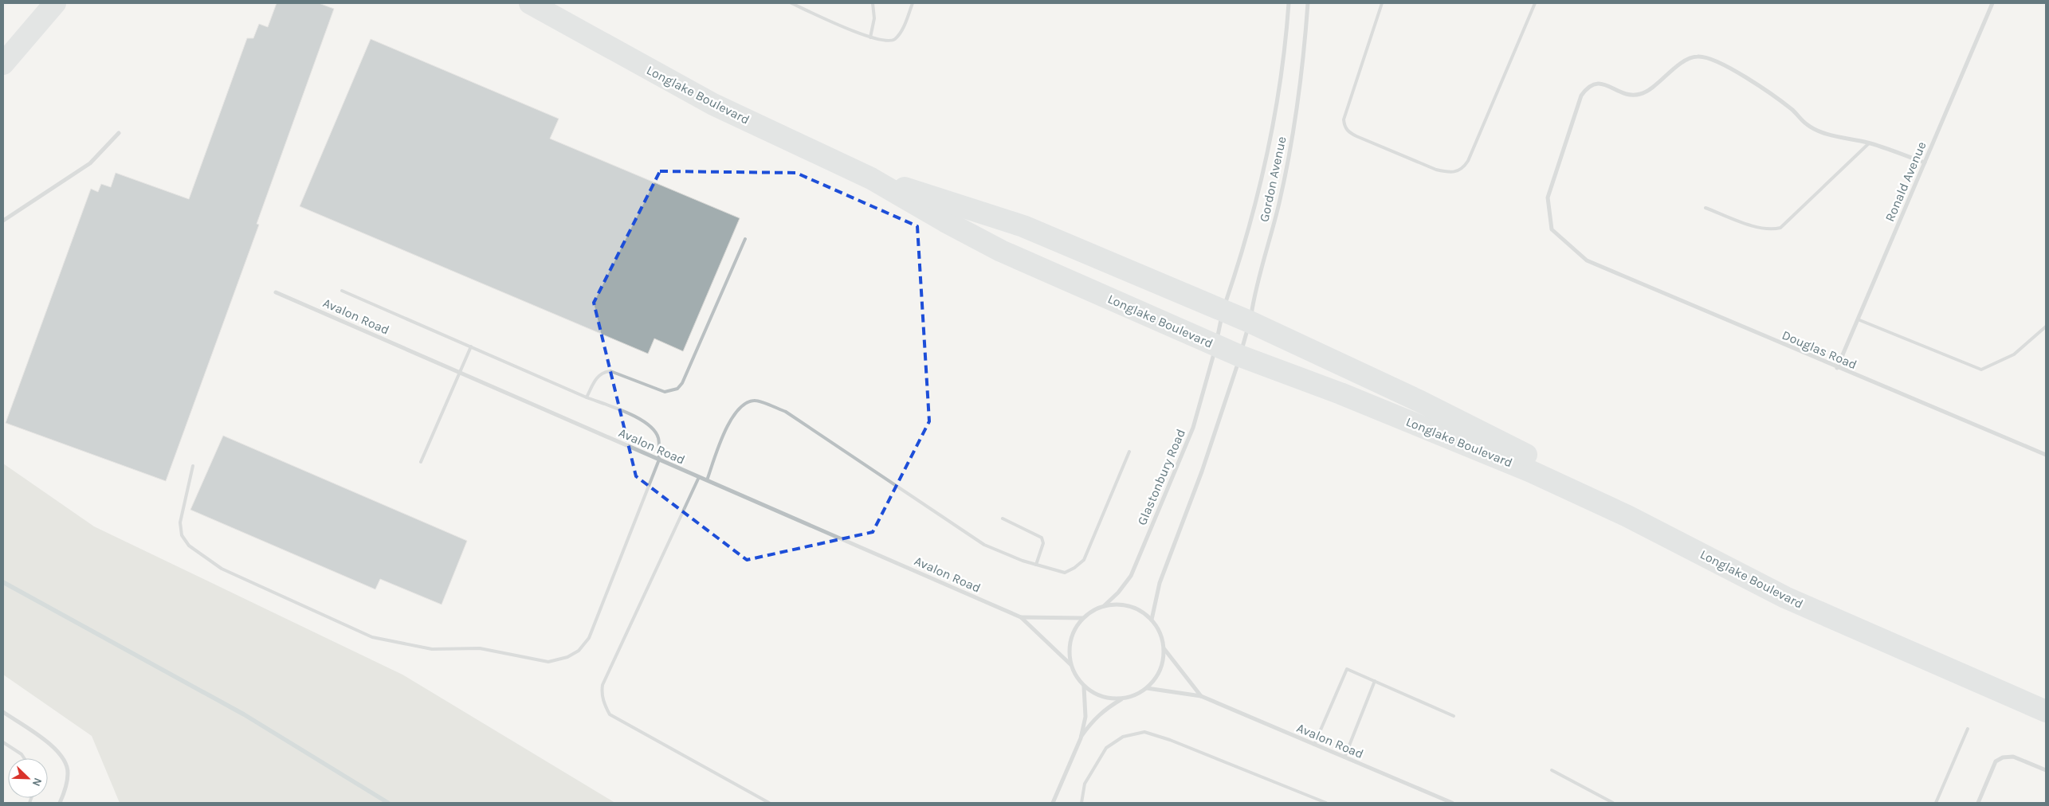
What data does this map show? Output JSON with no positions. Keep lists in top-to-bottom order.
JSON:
{
  "streets": {
    "main road": ["Longlake Boulevard"],
    "street": [
      "Gordon Avenue",
      "Ronald Avenue",
      "Avalon Road",
      "Douglas Road",
      "Glastonbury Road"
    ]
  },
  "crossings": [
    ["Longlake Boulevard", "Gordon Avenue"],
    ["Longlake Boulevard", "Glastonbury Road"],
    ["Gordon Avenue", "Glastonbury Road"],
    ["Ronald Avenue", "Douglas Road"],
    ["Avalon Road", "Glastonbury Road"]
  ],
  "north": "bottom right"
}
